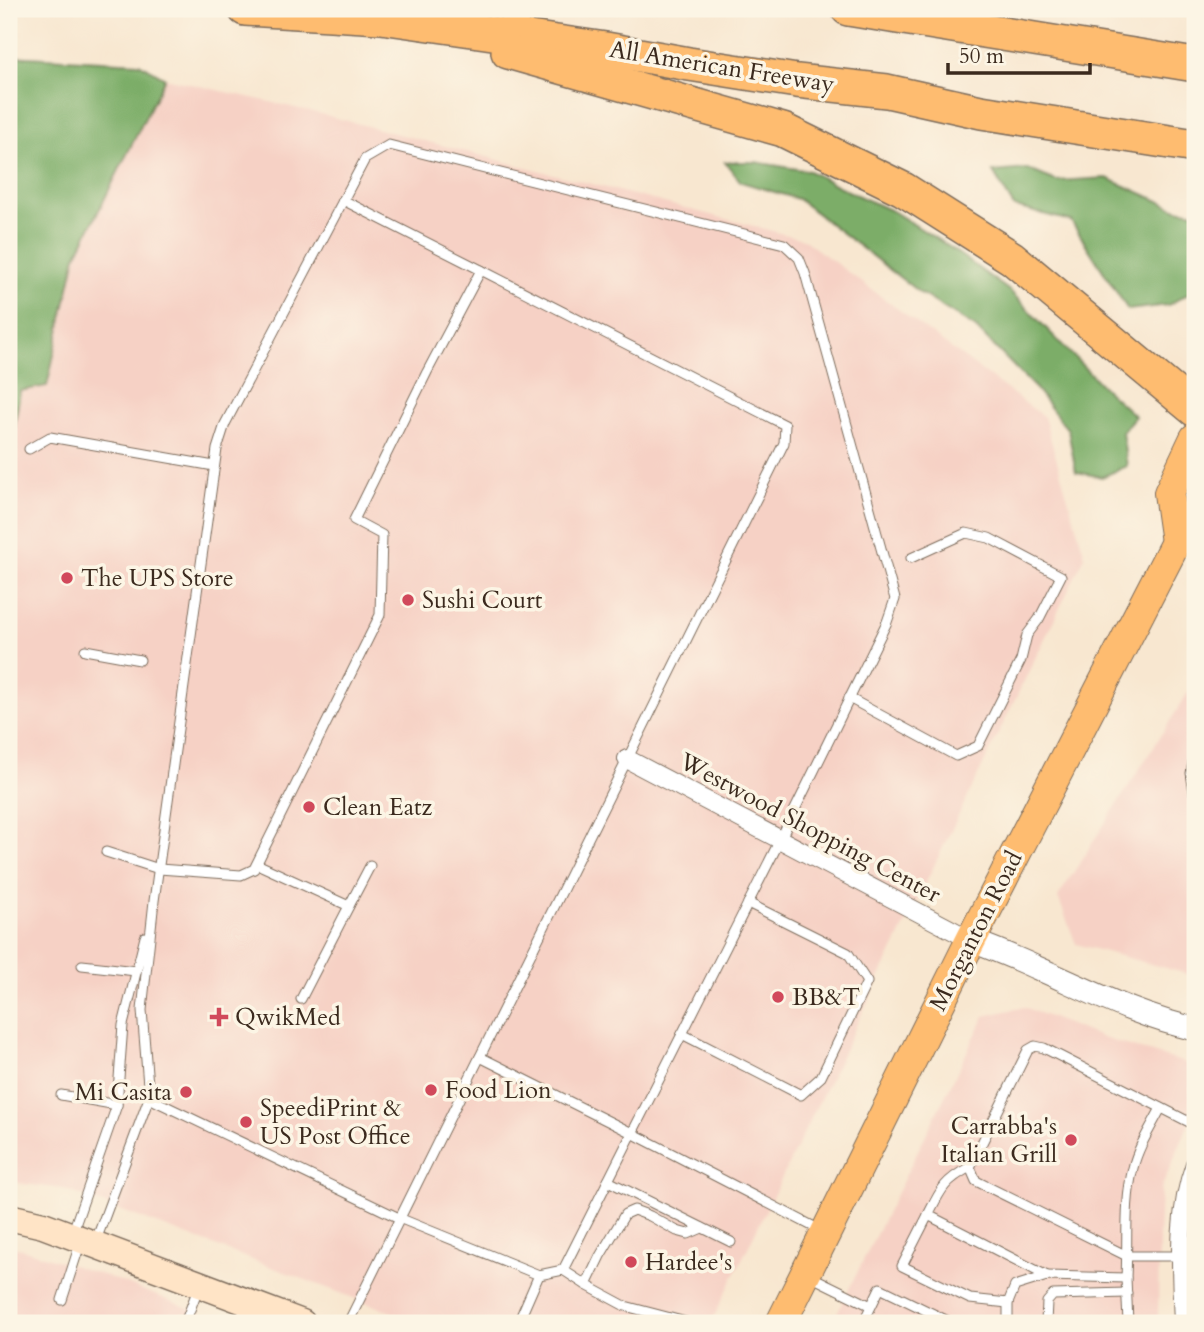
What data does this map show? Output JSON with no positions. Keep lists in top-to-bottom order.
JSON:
{
  "streets": {
    "highway": ["All American Freeway"],
    "main road": ["Morganton Road"],
    "street": ["Westwood Shopping Center"]
  },
  "crossings": [
    ["Westwood Shopping Center", "Morganton Road"]
  ],
  "places": {
    "other": [
      "The UPS Store",
      "Sushi Court",
      "Clean Eatz",
      "BB&T",
      "Food Lion",
      "Mi Casita",
      "SpeediPrint & US Post Office",
      "Carrabba's Italian Grill",
      "Hardee's"
    ],
    "health": ["QwikMed"]
  },
  "scale_bar": "50 m"
}
